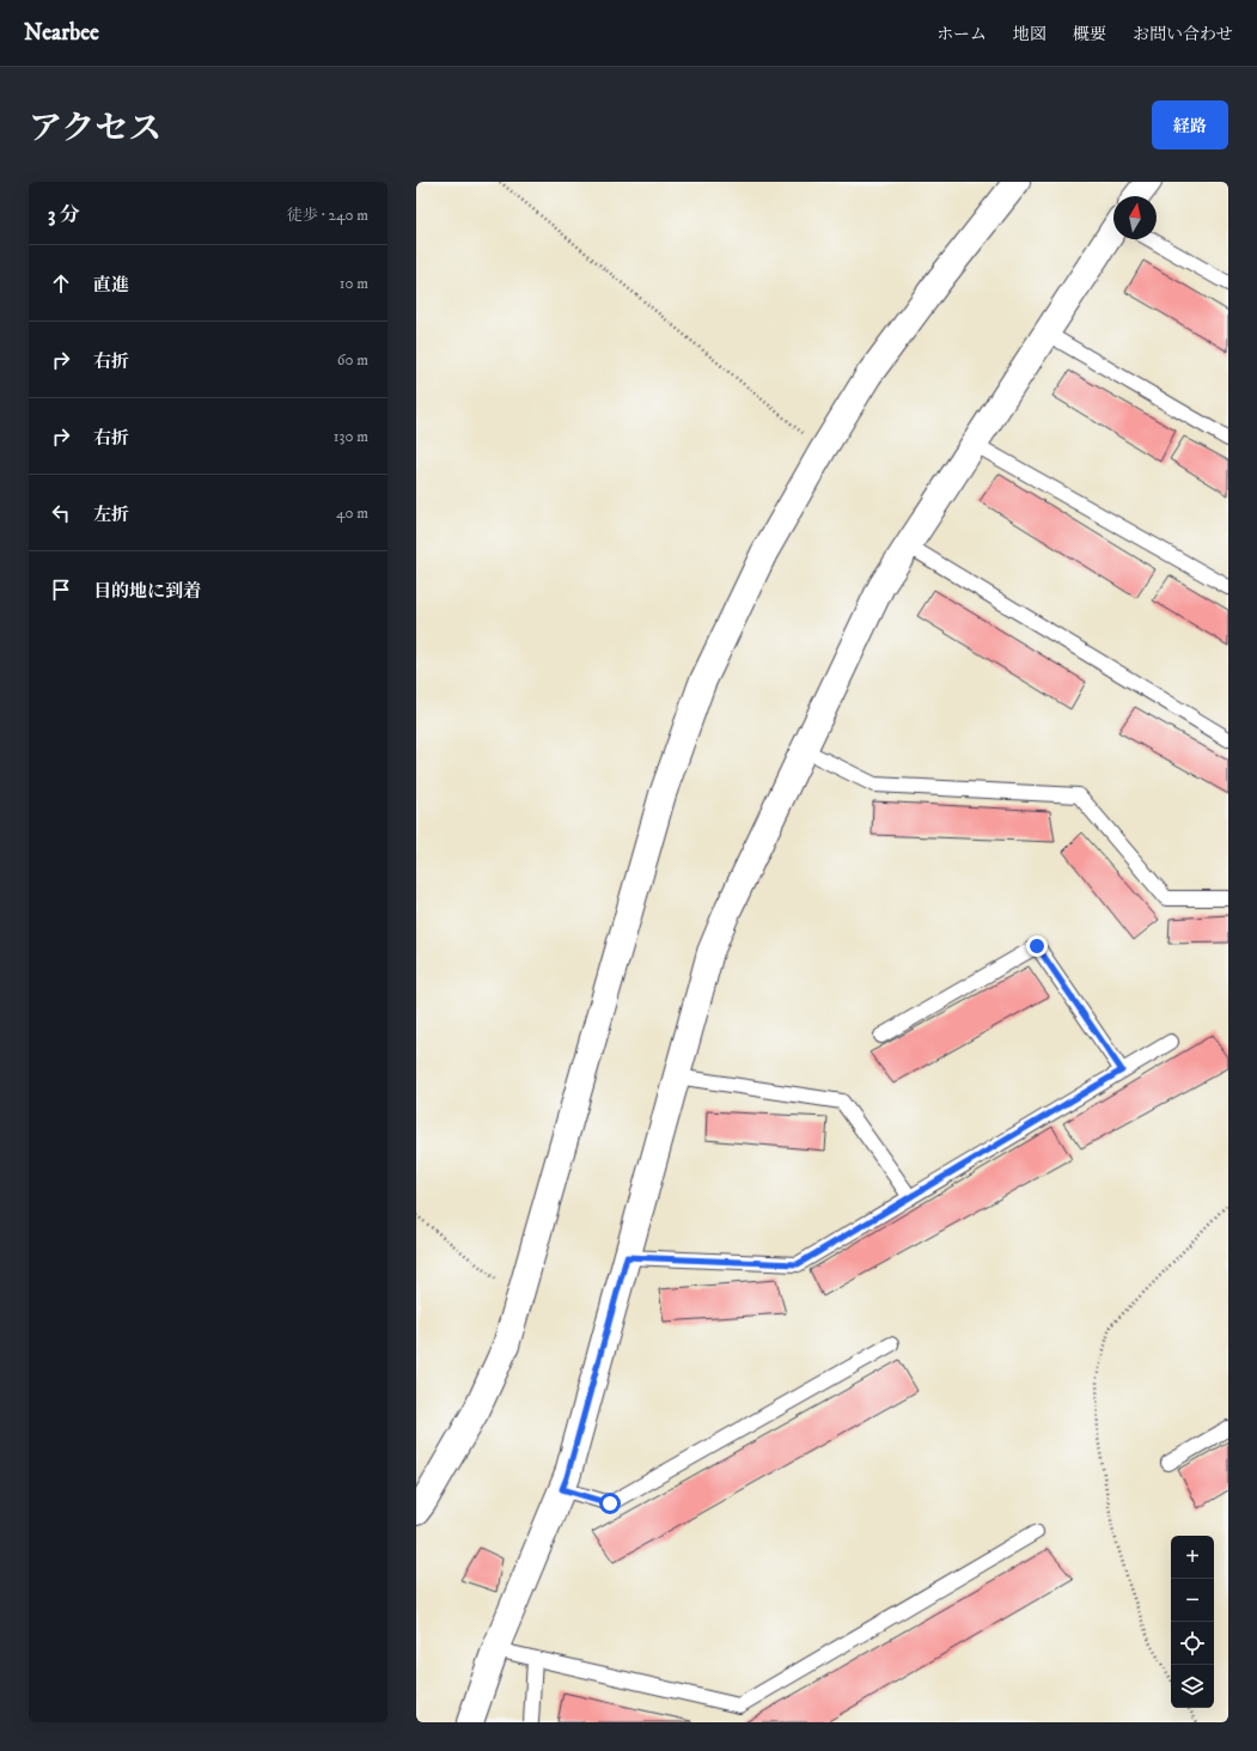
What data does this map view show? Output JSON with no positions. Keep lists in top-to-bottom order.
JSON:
{
  "north": "top",
  "page": {
    "header": "Nearbee",
    "nav": [
      "ホーム",
      "地図",
      "概要",
      "お問い合わせ"
    ],
    "title": "アクセス",
    "buttons": "経路",
    "heading": ["3 分", "徒歩 · 240 m"],
    "list": [
      ["直進", "10 m"],
      ["右折", "60 m"],
      ["右折", "130 m"],
      ["左折", "40 m"],
      "目的地に到着"
    ],
    "map_buttons": ["+", "−"]
  }
}
